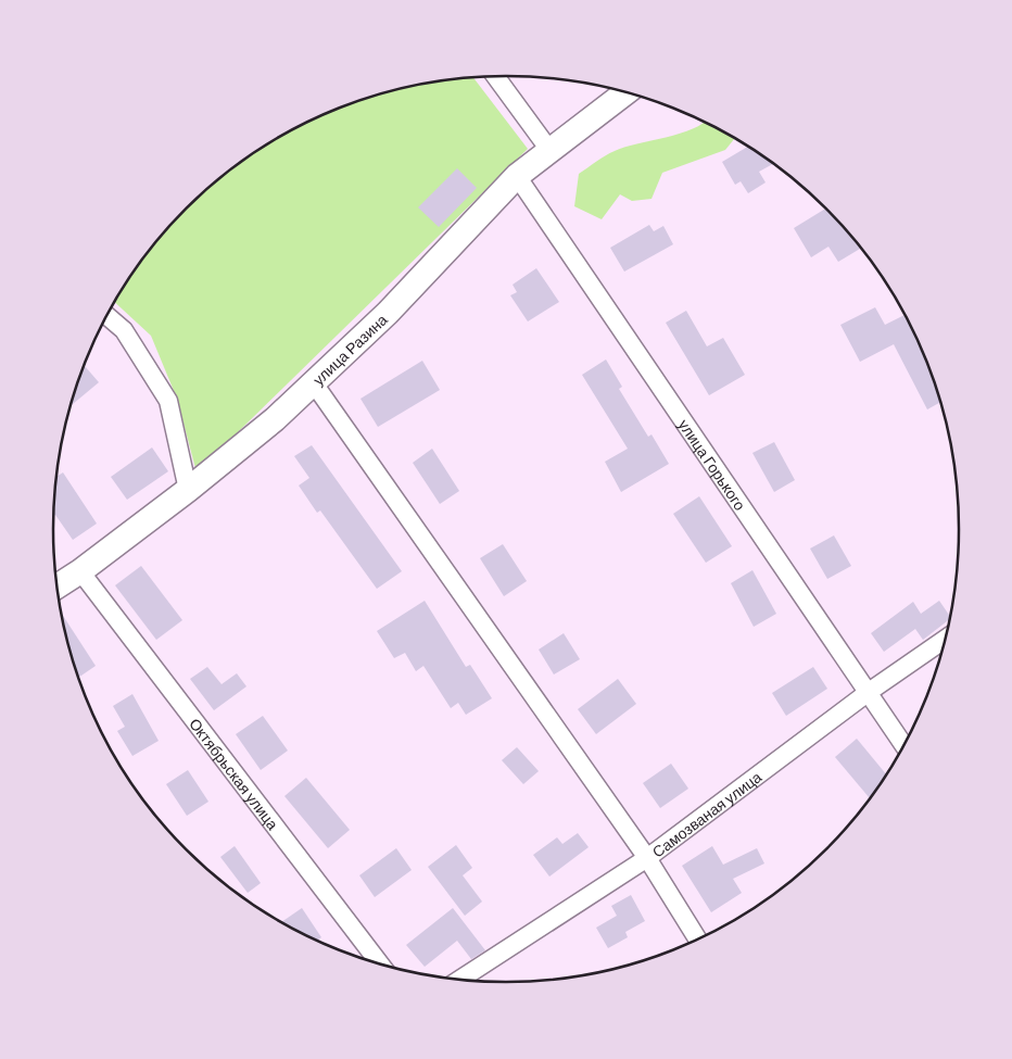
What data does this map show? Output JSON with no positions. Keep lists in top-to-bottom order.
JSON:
{
  "streets": {
    "street": [
      "улица Разина",
      "улица Горького",
      "Октябрьская улица",
      "Самозваная улица"
    ]
  },
  "crossings": [
    ["улица Разина", "улица Горького"],
    ["улица Разина", "Октябрьская улица"],
    ["улица Горького", "Самозваная улица"]
  ]
}
